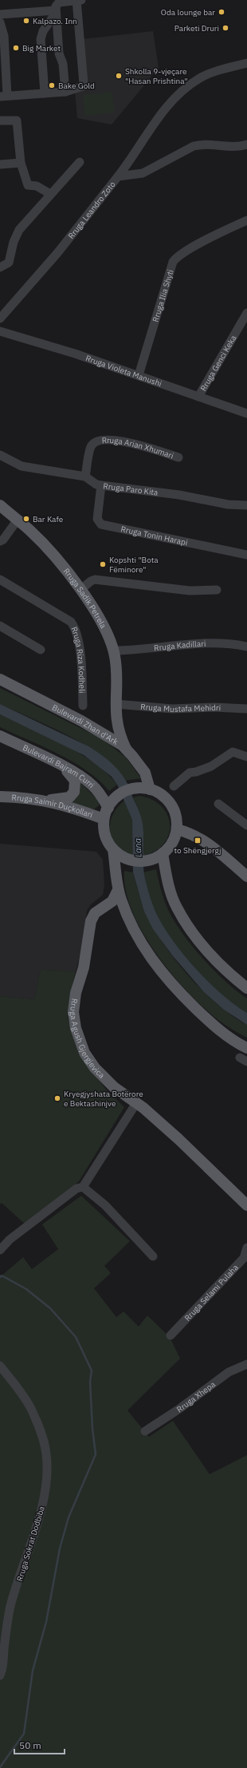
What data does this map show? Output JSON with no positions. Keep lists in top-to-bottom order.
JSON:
{
  "streets": {
    "main road": [
      "Rruga Sadik Petrela",
      "Bulevardi Zhan d'Ark",
      "Bulevardi Bajram Curri",
      "Rruga Saimir Duçkollari",
      "Rruga Agush Gjergjevica"
    ],
    "street": [
      "Rruga Leandro Zoto",
      "Rruga Ilia Shyti",
      "Rruga Genci Keka",
      "Rruga Violeta Manushi",
      "Rruga Arian Xhumari",
      "Rruga Paro Kita",
      "Rruga Tonin Harapi",
      "Rruga Kadillari",
      "Rruga Riza Kodheli",
      "Rruga Mustafa Mehidri",
      "Rruga Selami Pulaha",
      "Rruga Xhepa",
      "Rruga Sokrat Dodbiba"
    ]
  },
  "crossings": [
    ["Rruga Ilia Shyti", "Rruga Violeta Manushi"],
    ["Rruga Genci Keka", "Rruga Violeta Manushi"],
    ["Rruga Arian Xhumari", "Rruga Paro Kita"],
    ["Rruga Paro Kita", "Rruga Tonin Harapi"],
    ["Rruga Sadik Petrela", "Rruga Kadillari"],
    ["Rruga Sadik Petrela", "Rruga Mustafa Mehidri"],
    ["Rruga Sadik Petrela", "Bulevardi Zhan d'Ark"],
    ["Bulevardi Zhan d'Ark", "Bulevardi Bajram Curri"],
    ["Bulevardi Zhan d'Ark", "Rruga Saimir Duçkollari"],
    ["Bulevardi Bajram Curri", "Rruga Saimir Duçkollari"]
  ],
  "water": ["Lana"],
  "places": {
    "other": [
      "Oda lounge bar",
      "Kalpazo. Inn",
      "Parketi Druri",
      "Big Market",
      "Shkolla 9-vjeçare \"Hasan Prishtina\"",
      "Bake Gold",
      "Bar Kafe",
      "Kopshti \"Bota Fëminore\"",
      "Kryegjyshata Botërore e Bektashinjve"
    ],
    "transit": ["to Shëngjergj"]
  },
  "scale_bar": "50 m"
}
